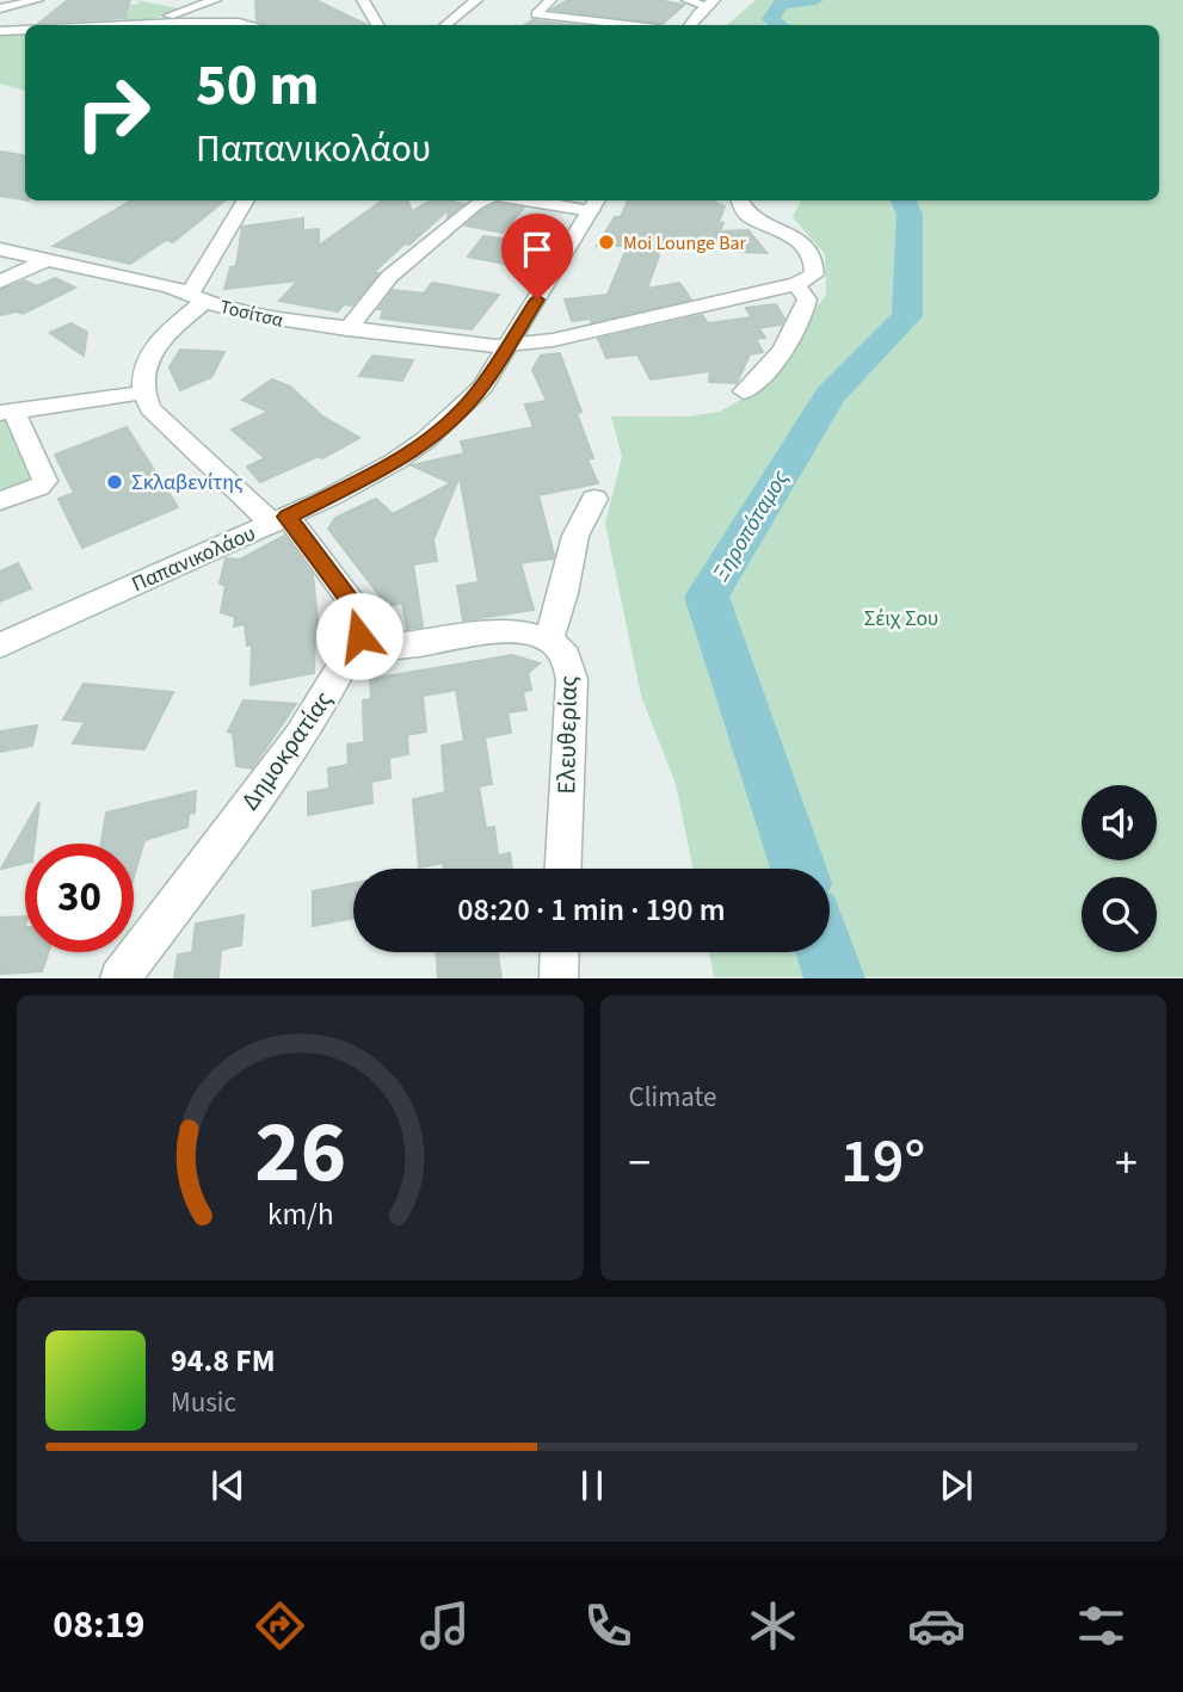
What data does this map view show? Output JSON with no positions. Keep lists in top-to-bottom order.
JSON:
{
  "streets": {
    "street": [
      "Τοσίτσα",
      "Παπανικολάου",
      "Ελευθερίας",
      "Δημοκρατίας"
    ]
  },
  "crossings": [
    ["Τοσίτσα", "Παπανικολάου"],
    ["Παπανικολάου", "Δημοκρατίας"]
  ],
  "water": ["Ξηροπόταμος"],
  "parks": ["Σέιχ Σου"],
  "places": ["Moi Lounge Bar", "Σκλαβενίτης"],
  "page": {
    "turn": ["50 m", "Παπανικολάου"],
    "limit": "30",
    "trip": "08:20 · 1 min · 190 m",
    "tile": "Climate",
    "heat": ["−", "19°", "+"],
    "song": ["94.8 FM", "Music"],
    "tabs": "08:19",
    "gauge": ["26", "km/h"]
  }
}
